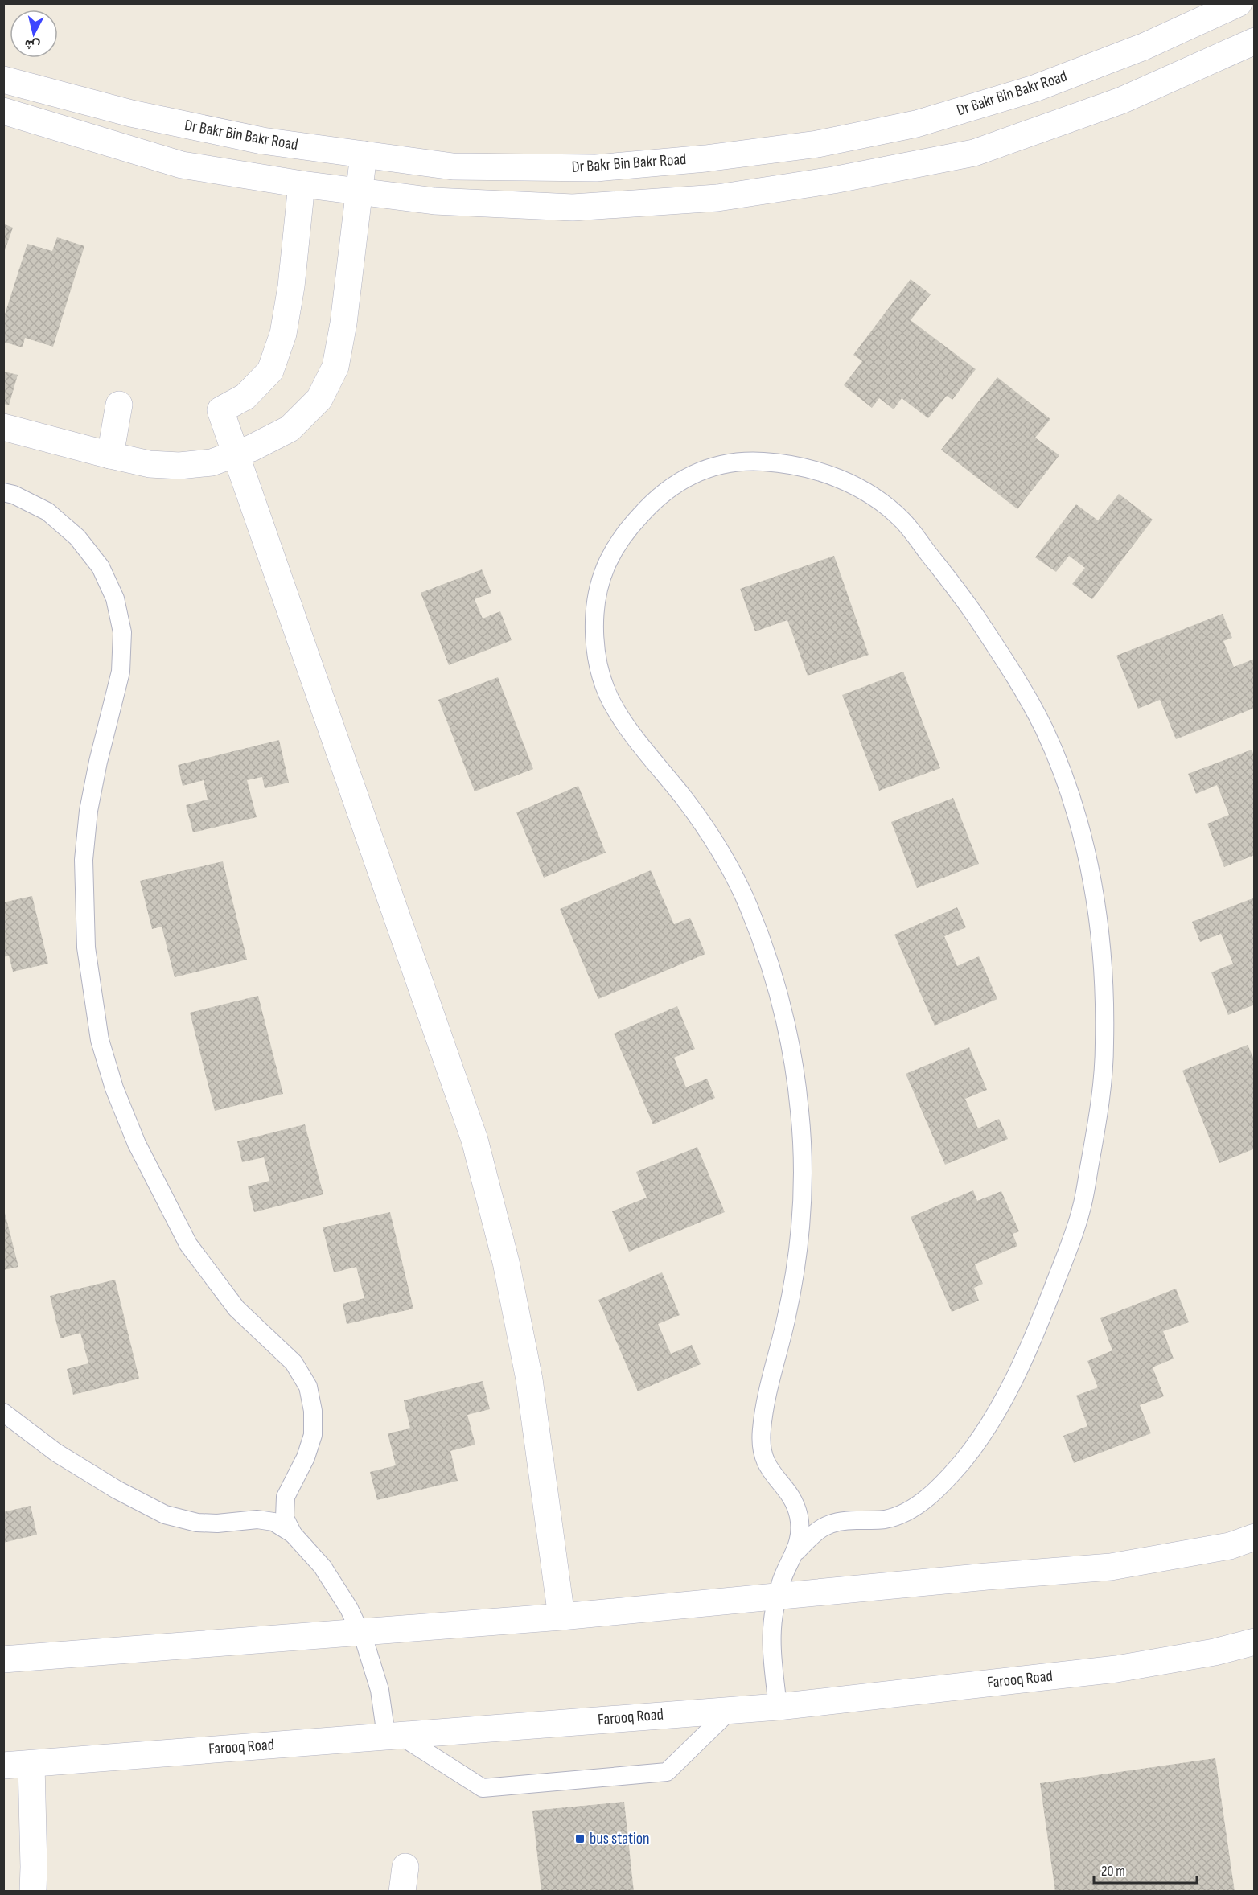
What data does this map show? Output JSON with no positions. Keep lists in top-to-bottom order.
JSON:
{
  "streets": {
    "street": ["Dr Bakr Bin Bakr Road", "Farooq Road"]
  },
  "places": {
    "transit": ["bus station"]
  },
  "scale_bar": "20 m",
  "north": "bottom"
}
